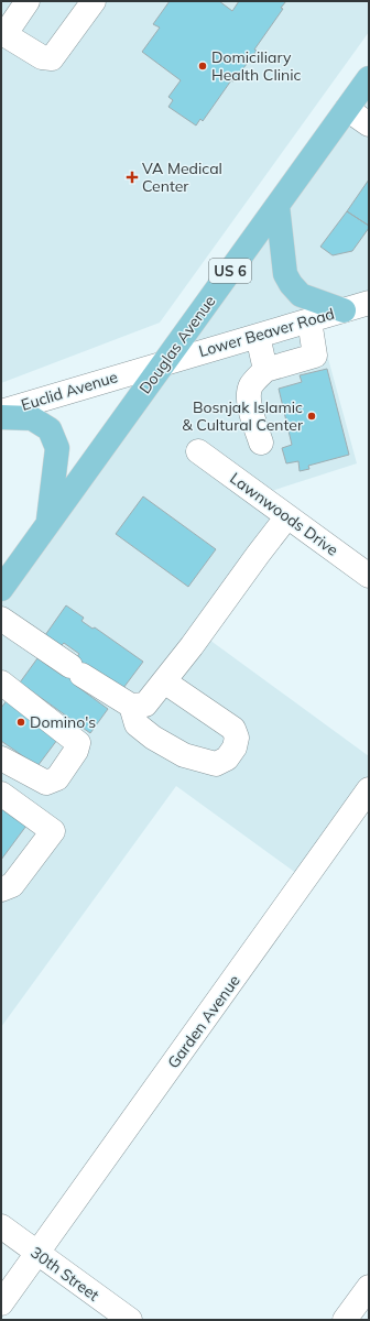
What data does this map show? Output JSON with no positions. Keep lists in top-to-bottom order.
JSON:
{
  "streets": {
    "main road": ["US 6", "Douglas Avenue"],
    "street": [
      "Lower Beaver Road",
      "Euclid Avenue",
      "Lawnwoods Drive",
      "Garden Avenue",
      "30th Street"
    ]
  },
  "crossings": [
    ["Lower Beaver Road", "Douglas Avenue"],
    ["Lower Beaver Road", "Euclid Avenue"],
    ["Douglas Avenue", "Euclid Avenue"],
    ["Garden Avenue", "30th Street"]
  ],
  "places": {
    "other": ["Domiciliary Health Clinic", "Bosnjak Islamic & Cultural Center", "Domino's"],
    "health": ["VA Medical Center"]
  }
}
